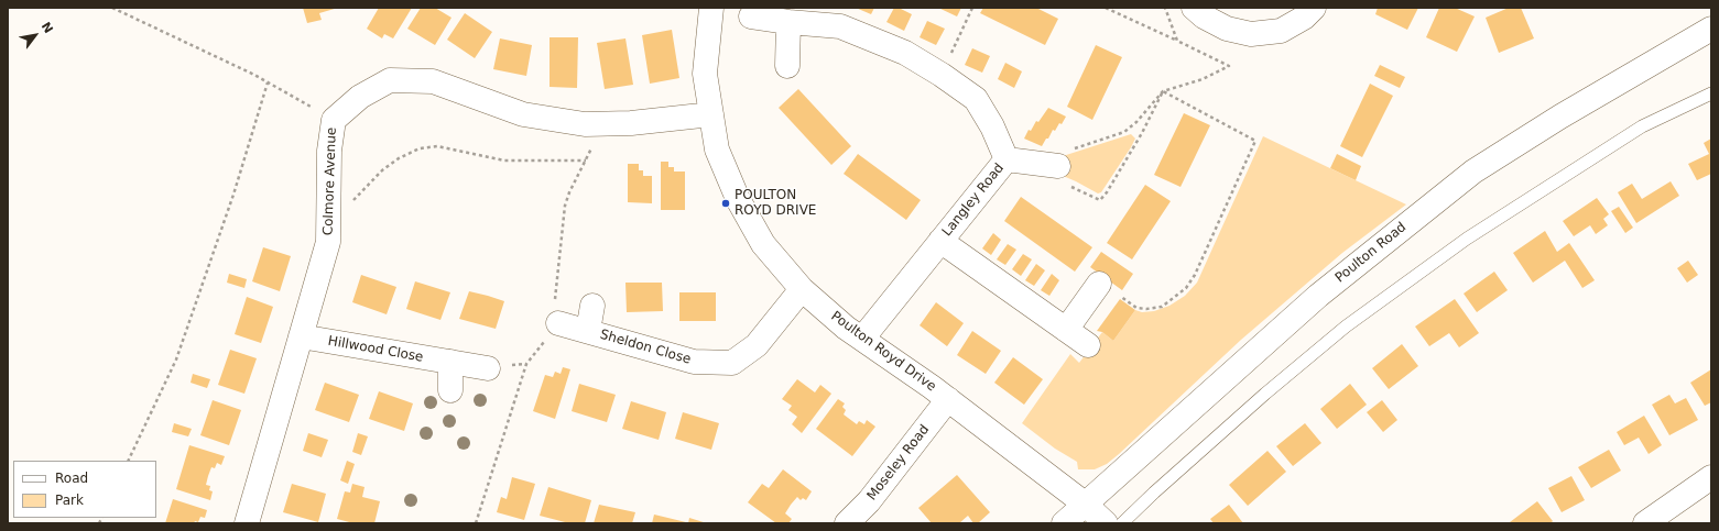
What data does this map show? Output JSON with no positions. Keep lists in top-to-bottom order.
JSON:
{
  "streets": {
    "street": [
      "Colmore Avenue",
      "Langley Road",
      "Poulton Road",
      "Sheldon Close",
      "Hillwood Close",
      "Poulton Royd Drive",
      "Moseley Road"
    ]
  },
  "crossings": [
    ["Colmore Avenue", "Hillwood Close"],
    ["Colmore Avenue", "Poulton Royd Drive"],
    ["Langley Road", "Poulton Royd Drive"],
    ["Poulton Road", "Poulton Royd Drive"],
    ["Sheldon Close", "Poulton Royd Drive"],
    ["Poulton Royd Drive", "Moseley Road"]
  ],
  "places": ["POULTON ROYD DRIVE"],
  "legend": ["Road", "Park"],
  "north": "top right"
}
